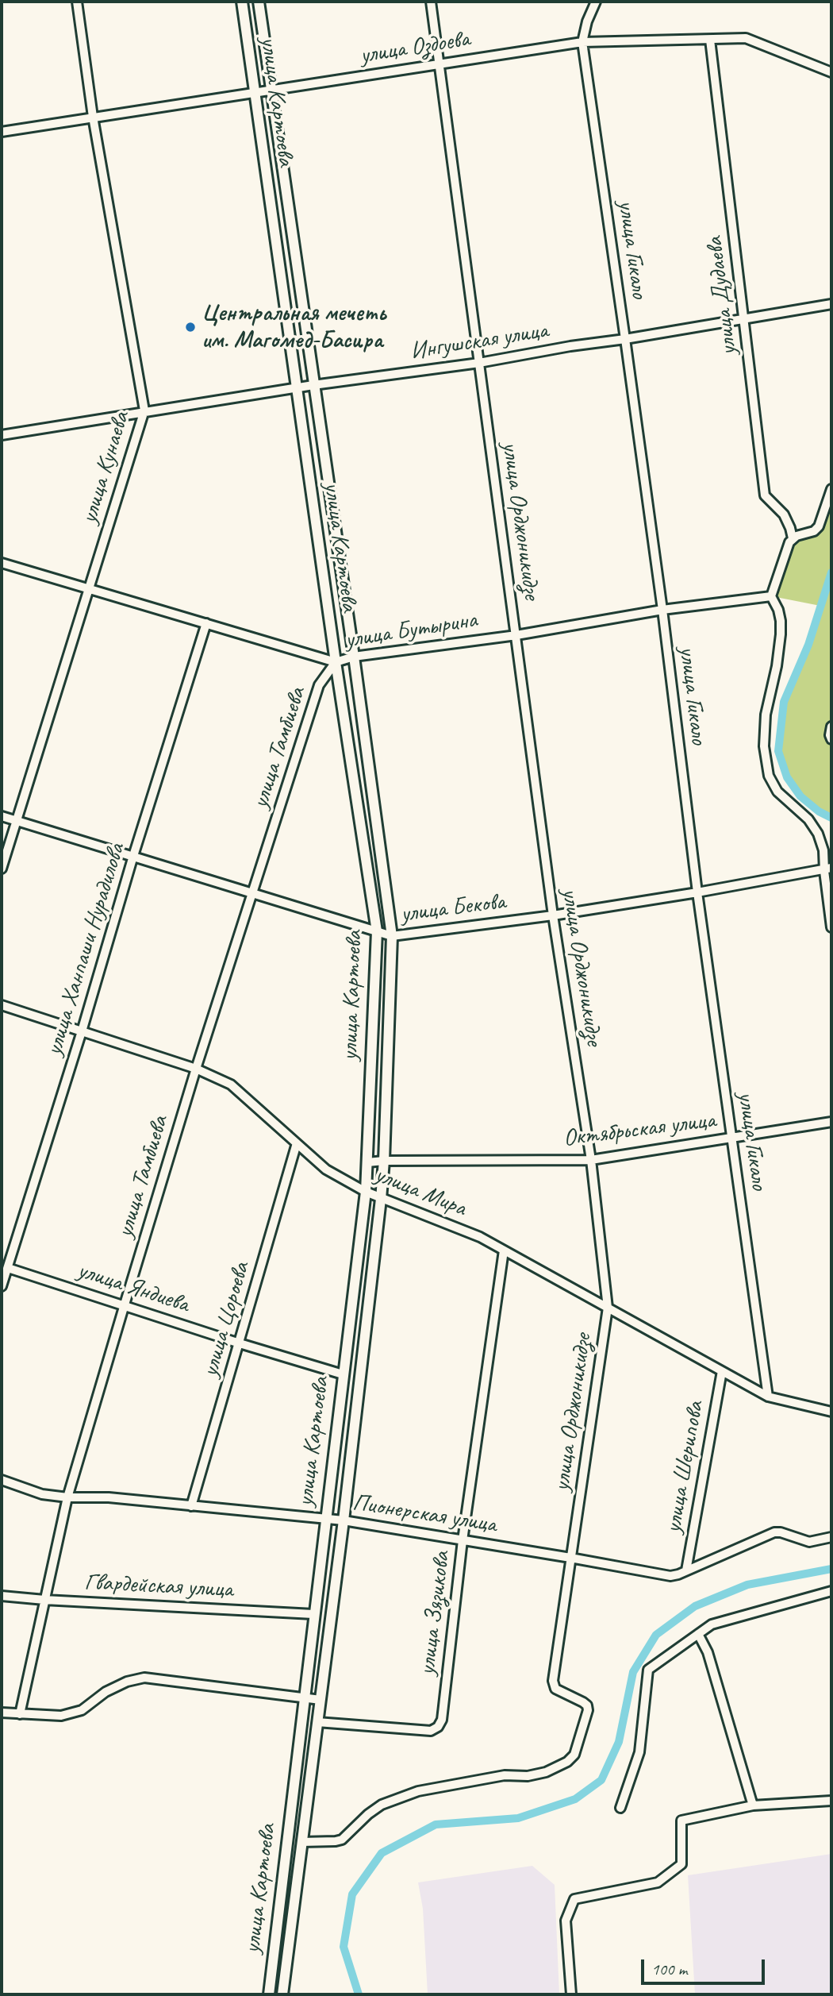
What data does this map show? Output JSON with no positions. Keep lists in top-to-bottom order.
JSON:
{
  "streets": {
    "main road": ["улица Картоева"],
    "street": [
      "улица Оздоева",
      "улица Гикало",
      "улица Дудаева",
      "Ингушская улица",
      "улица Кунаева",
      "улица Орджоникидзе",
      "улица Бутырина",
      "улица Тамбиева",
      "улица Бекова",
      "улица Ханпаши Нурадилова",
      "Октябрьская улица",
      "улица Мира",
      "улица Яндиева",
      "улица Цороева",
      "улица Шерипова",
      "Пионерская улица",
      "Гвардейская улица",
      "улица Зязикова"
    ]
  },
  "crossings": [
    ["улица Оздоева", "улица Картоева"],
    ["улица Оздоева", "улица Гикало"],
    ["улица Оздоева", "улица Дудаева"],
    ["улица Оздоева", "улица Кунаева"],
    ["улица Оздоева", "улица Орджоникидзе"],
    ["улица Картоева", "Ингушская улица"],
    ["улица Картоева", "улица Орджоникидзе"],
    ["улица Картоева", "улица Бутырина"],
    ["улица Картоева", "улица Тамбиева"],
    ["улица Картоева", "улица Бекова"],
    ["улица Картоева", "Октябрьская улица"],
    ["улица Картоева", "улица Мира"],
    ["улица Картоева", "улица Яндиева"],
    ["улица Картоева", "Пионерская улица"],
    ["улица Картоева", "Гвардейская улица"],
    ["улица Картоева", "улица Зязикова"],
    ["улица Гикало", "Ингушская улица"],
    ["улица Гикало", "улица Бутырина"],
    ["улица Гикало", "улица Бекова"],
    ["улица Гикало", "Октябрьская улица"],
    ["улица Гикало", "улица Мира"],
    ["улица Дудаева", "Ингушская улица"],
    ["Ингушская улица", "улица Кунаева"],
    ["Ингушская улица", "улица Орджоникидзе"],
    ["улица Кунаева", "улица Бутырина"],
    ["улица Кунаева", "улица Бекова"],
    ["улица Орджоникидзе", "улица Бутырина"],
    ["улица Орджоникидзе", "улица Бекова"],
    ["улица Орджоникидзе", "Октябрьская улица"],
    ["улица Орджоникидзе", "улица Мира"],
    ["улица Орджоникидзе", "Пионерская улица"],
    ["улица Бутырина", "улица Тамбиева"],
    ["улица Бутырина", "улица Ханпаши Нурадилова"],
    ["улица Тамбиева", "улица Бекова"],
    ["улица Тамбиева", "улица Мира"],
    ["улица Тамбиева", "улица Яндиева"],
    ["улица Тамбиева", "Пионерская улица"],
    ["улица Тамбиева", "Гвардейская улица"],
    ["улица Бекова", "улица Ханпаши Нурадилова"],
    ["улица Ханпаши Нурадилова", "улица Мира"],
    ["улица Ханпаши Нурадилова", "улица Яндиева"],
    ["улица Мира", "улица Цороева"],
    ["улица Мира", "улица Шерипова"],
    ["улица Мира", "улица Зязикова"],
    ["улица Яндиева", "улица Цороева"],
    ["улица Цороева", "Пионерская улица"],
    ["улица Шерипова", "Пионерская улица"],
    ["Пионерская улица", "улица Зязикова"]
  ],
  "places": ["Центральная мечеть им. Магомед-Басира"],
  "scale_bar": "100 m"
}
